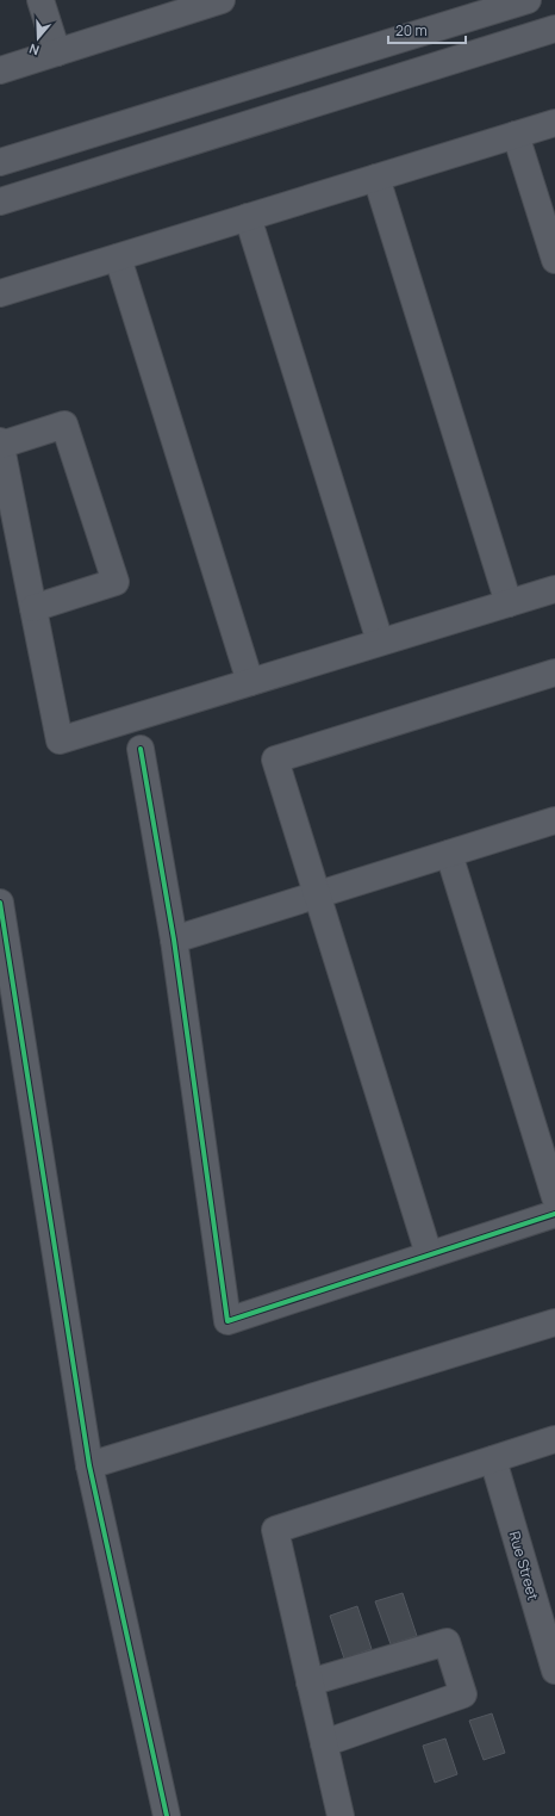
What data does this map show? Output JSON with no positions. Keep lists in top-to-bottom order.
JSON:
{
  "streets": {
    "street": ["Rue Street"]
  },
  "scale_bar": "20 m",
  "north": "bottom"
}
